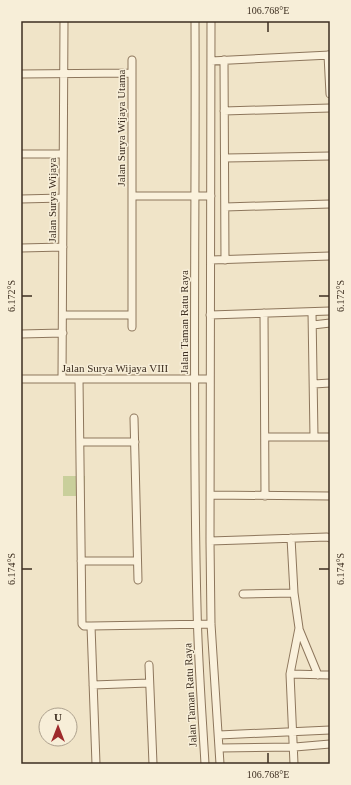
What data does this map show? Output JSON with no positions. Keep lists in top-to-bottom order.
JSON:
{
  "streets": {
    "street": [
      "Jalan Surya Wijaya Utama",
      "Jalan Surya Wijaya",
      "Jalan Taman Ratu Raya",
      "Jalan Surya Wijaya VIII"
    ]
  },
  "crossings": [
    ["Jalan Surya Wijaya Utama", "Jalan Taman Ratu Raya"],
    ["Jalan Surya Wijaya", "Jalan Surya Wijaya VIII"],
    ["Jalan Taman Ratu Raya", "Jalan Surya Wijaya VIII"]
  ],
  "north": "top",
  "coordinates": ["106.768°E", "6.172°S", "6.174°S"]
}
